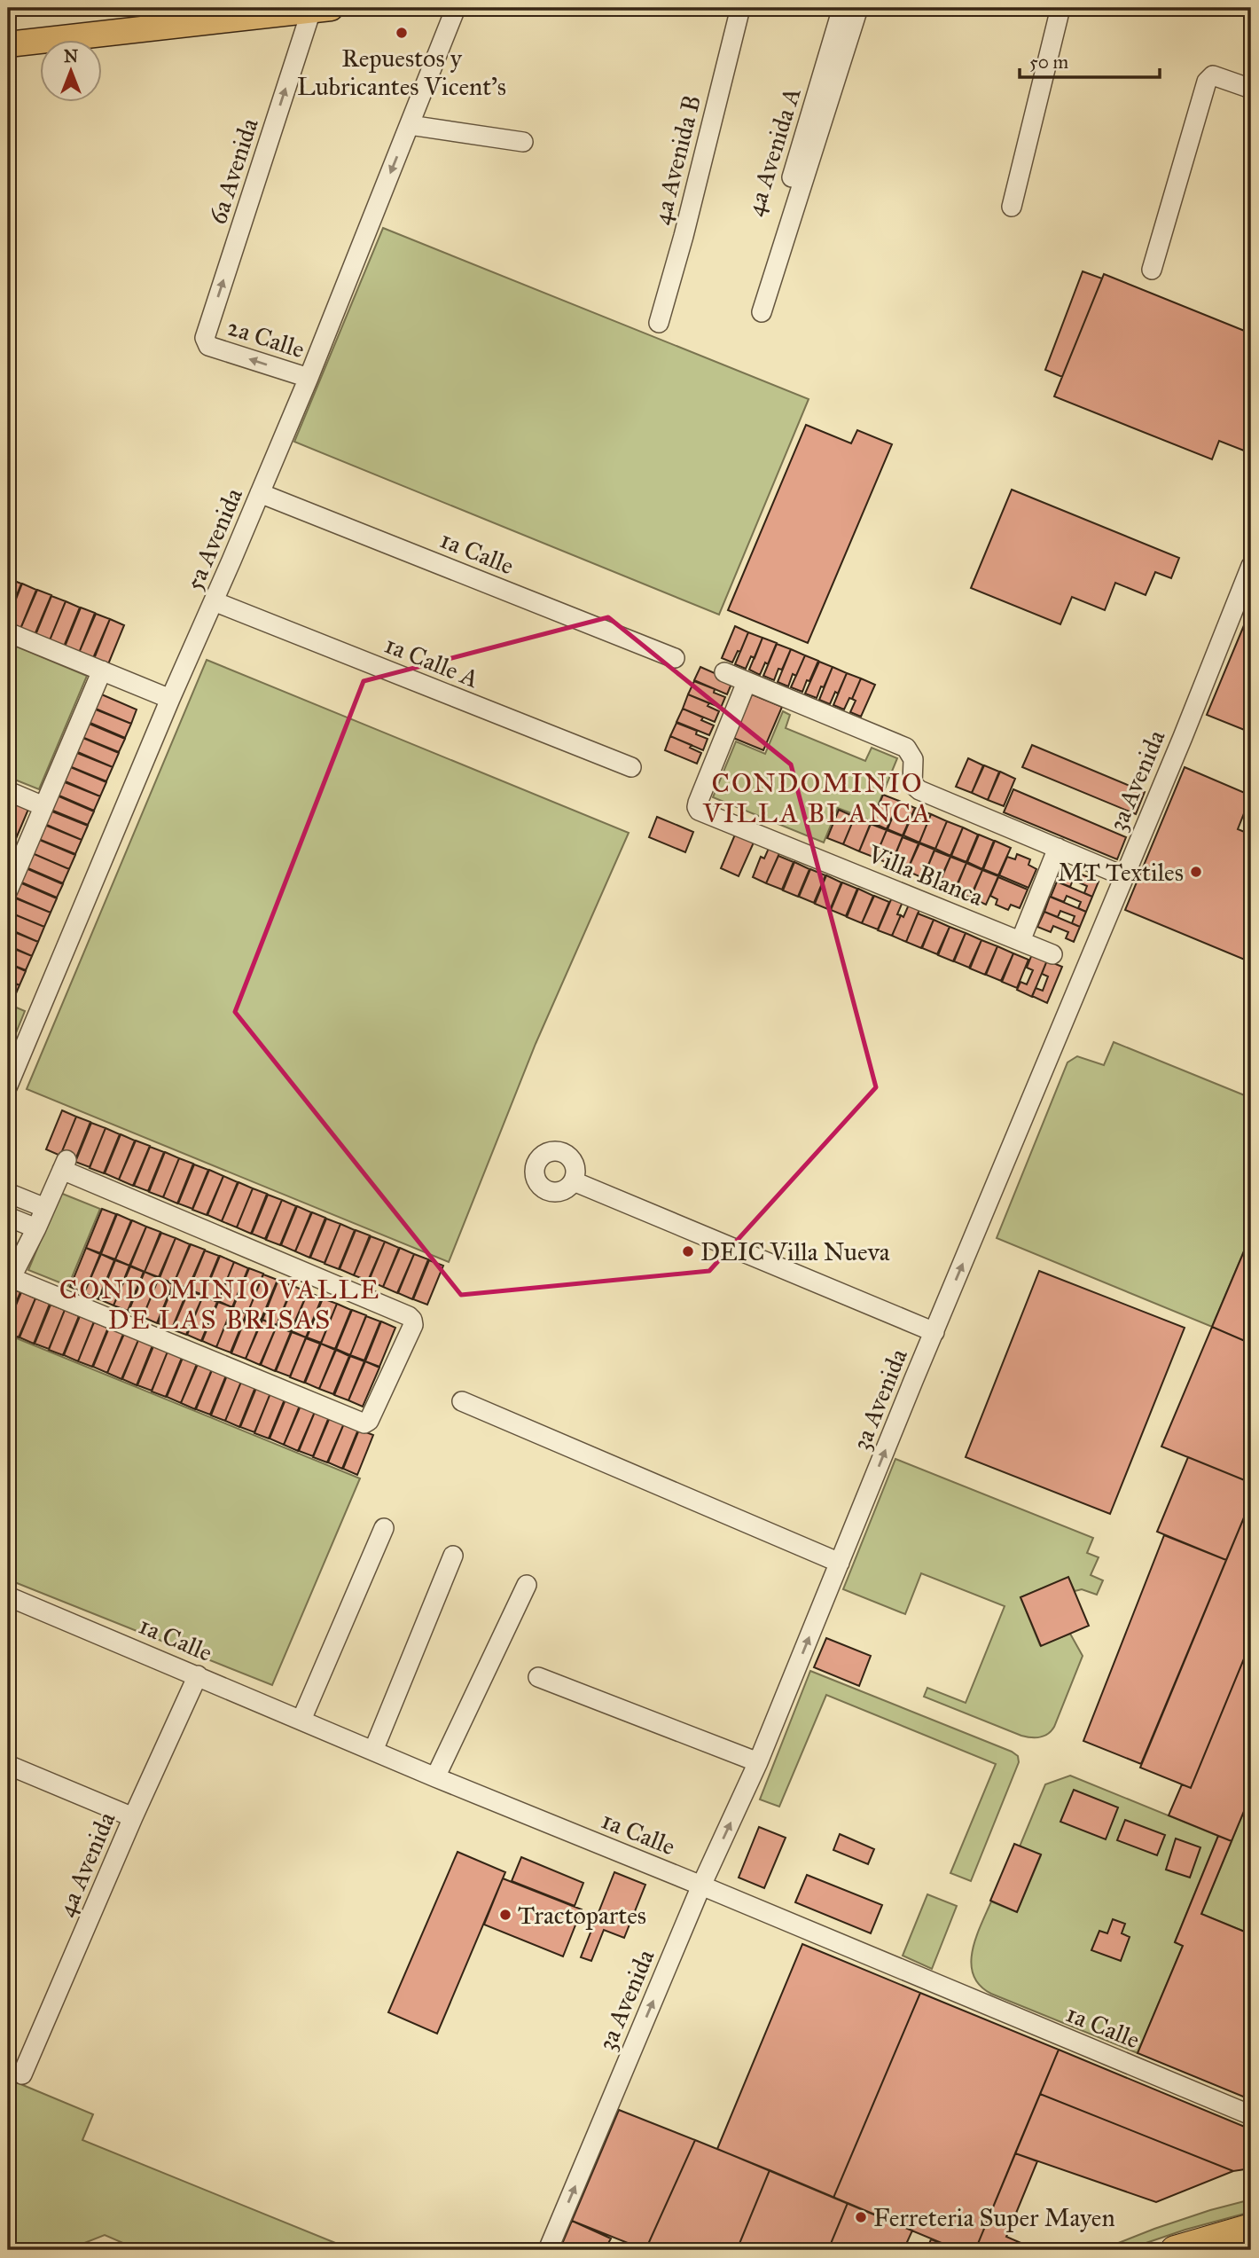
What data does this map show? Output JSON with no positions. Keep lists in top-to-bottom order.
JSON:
{
  "streets": {
    "street": [
      "4a Avenida A",
      "4a Avenida B",
      "6a Avenida",
      "2a Calle",
      "5a Avenida",
      "1a Calle",
      "1a Calle A",
      "3a Avenida",
      "Villa Blanca",
      "4a Avenida"
    ]
  },
  "crossings": [
    ["6a Avenida", "2a Calle"],
    ["2a Calle", "5a Avenida"],
    ["5a Avenida", "1a Calle"],
    ["5a Avenida", "1a Calle A"],
    ["1a Calle", "3a Avenida"],
    ["1a Calle", "4a Avenida"]
  ],
  "one_way": ["6a Avenida", "2a Calle", "3a Avenida"],
  "districts": ["CONDOMINIO VILLA BLANCA", "CONDOMINIO VALLE DE LAS BRISAS"],
  "places": [
    "Repuestos y Lubricantes Vicent's",
    "MT Textiles",
    "DEIC Villa Nueva",
    "Tractopartes",
    "Ferreteria Super Mayen"
  ],
  "scale_bar": "50 m",
  "north": "top"
}
